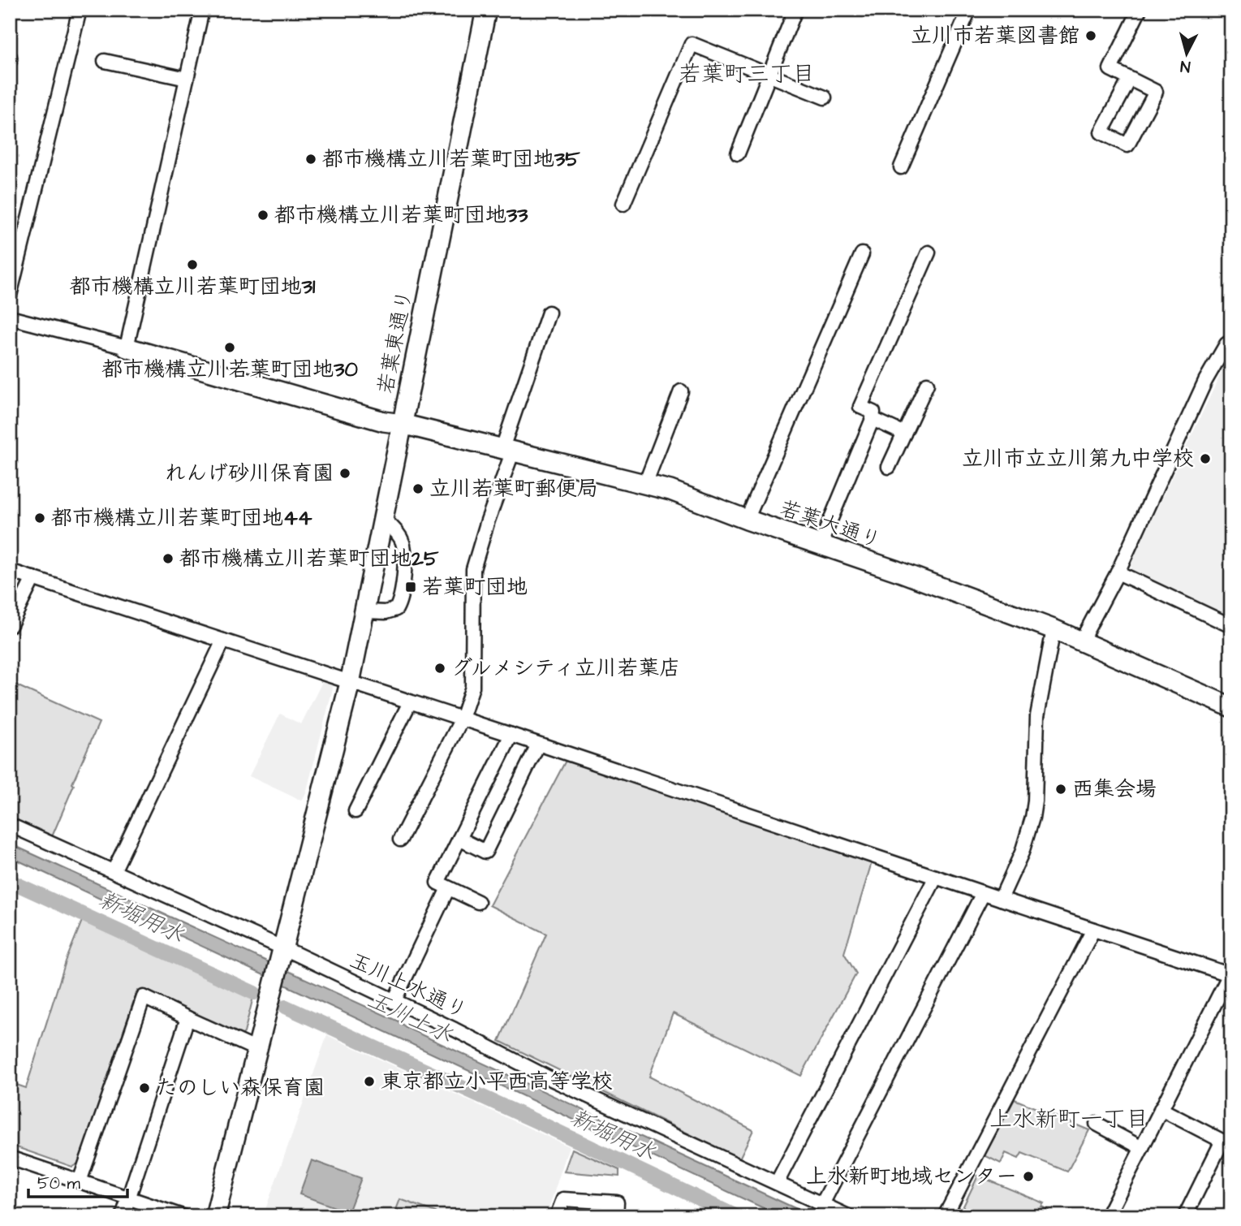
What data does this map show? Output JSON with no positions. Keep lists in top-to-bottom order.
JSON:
{
  "streets": {
    "street": ["若葉東通り", "若葉大通り", "玉川上水通り"]
  },
  "crossings": [
    ["若葉東通り", "若葉大通り"],
    ["若葉東通り", "玉川上水通り"]
  ],
  "districts": ["若葉町三丁目", "上水新町一丁目"],
  "water": ["新堀用水", "玉川上水"],
  "places": {
    "other": [
      "立川市若葉図書館",
      "都市機構立川若葉町団地35",
      "都市機構立川若葉町団地33",
      "都市機構立川若葉町団地31",
      "都市機構立川若葉町団地30",
      "立川市立立川第九中学校",
      "れんげ砂川保育園",
      "立川若葉町郵便局",
      "都市機構立川若葉町団地44",
      "都市機構立川若葉町団地25",
      "グルメシティ立川若葉店",
      "西集会場",
      "東京都立小平西高等学校",
      "たのしい森保育園",
      "上水新町地域センター"
    ],
    "transit": ["若葉町団地"]
  },
  "scale_bar": "50 m",
  "north": "bottom"
}
